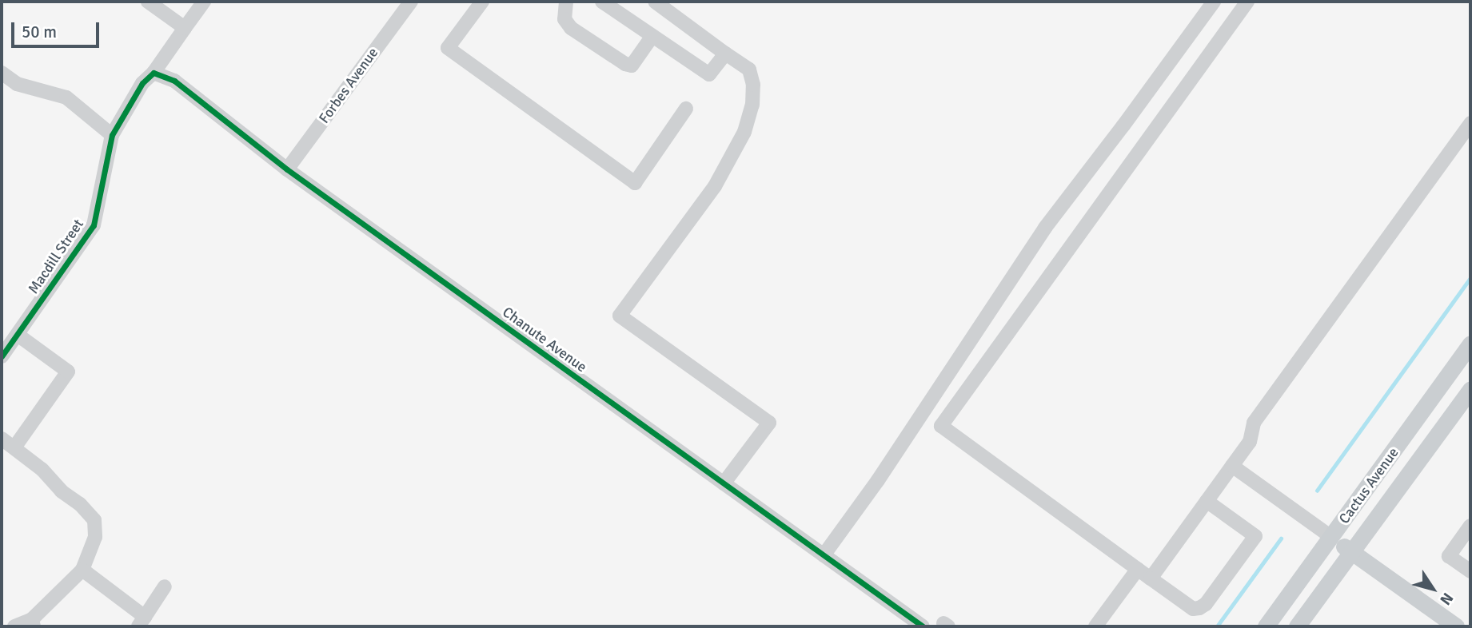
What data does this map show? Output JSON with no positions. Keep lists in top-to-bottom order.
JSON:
{
  "streets": {
    "main road": ["Cactus Avenue"],
    "street": ["Forbes Avenue", "Macdill Street", "Chanute Avenue"]
  },
  "crossings": [
    ["Forbes Avenue", "Chanute Avenue"],
    ["Macdill Street", "Chanute Avenue"]
  ],
  "scale_bar": "50 m",
  "north": "bottom right"
}
